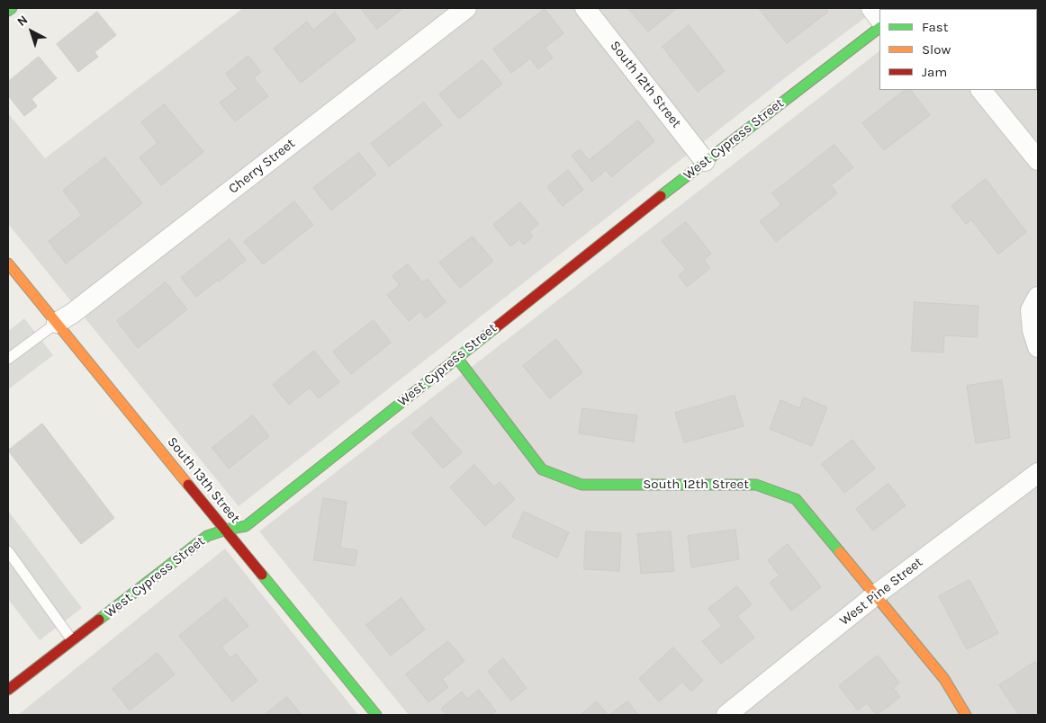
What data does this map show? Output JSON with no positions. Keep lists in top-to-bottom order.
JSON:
{
  "streets": {
    "street": [
      "South 12th Street",
      "West Cypress Street",
      "Cherry Street",
      "South 13th Street",
      "West Pine Street"
    ]
  },
  "crossings": [
    ["South 12th Street", "West Cypress Street"],
    ["South 12th Street", "West Pine Street"],
    ["West Cypress Street", "South 13th Street"],
    ["Cherry Street", "South 13th Street"]
  ],
  "legend": ["Fast", "Slow", "Jam"],
  "north": "top left"
}
